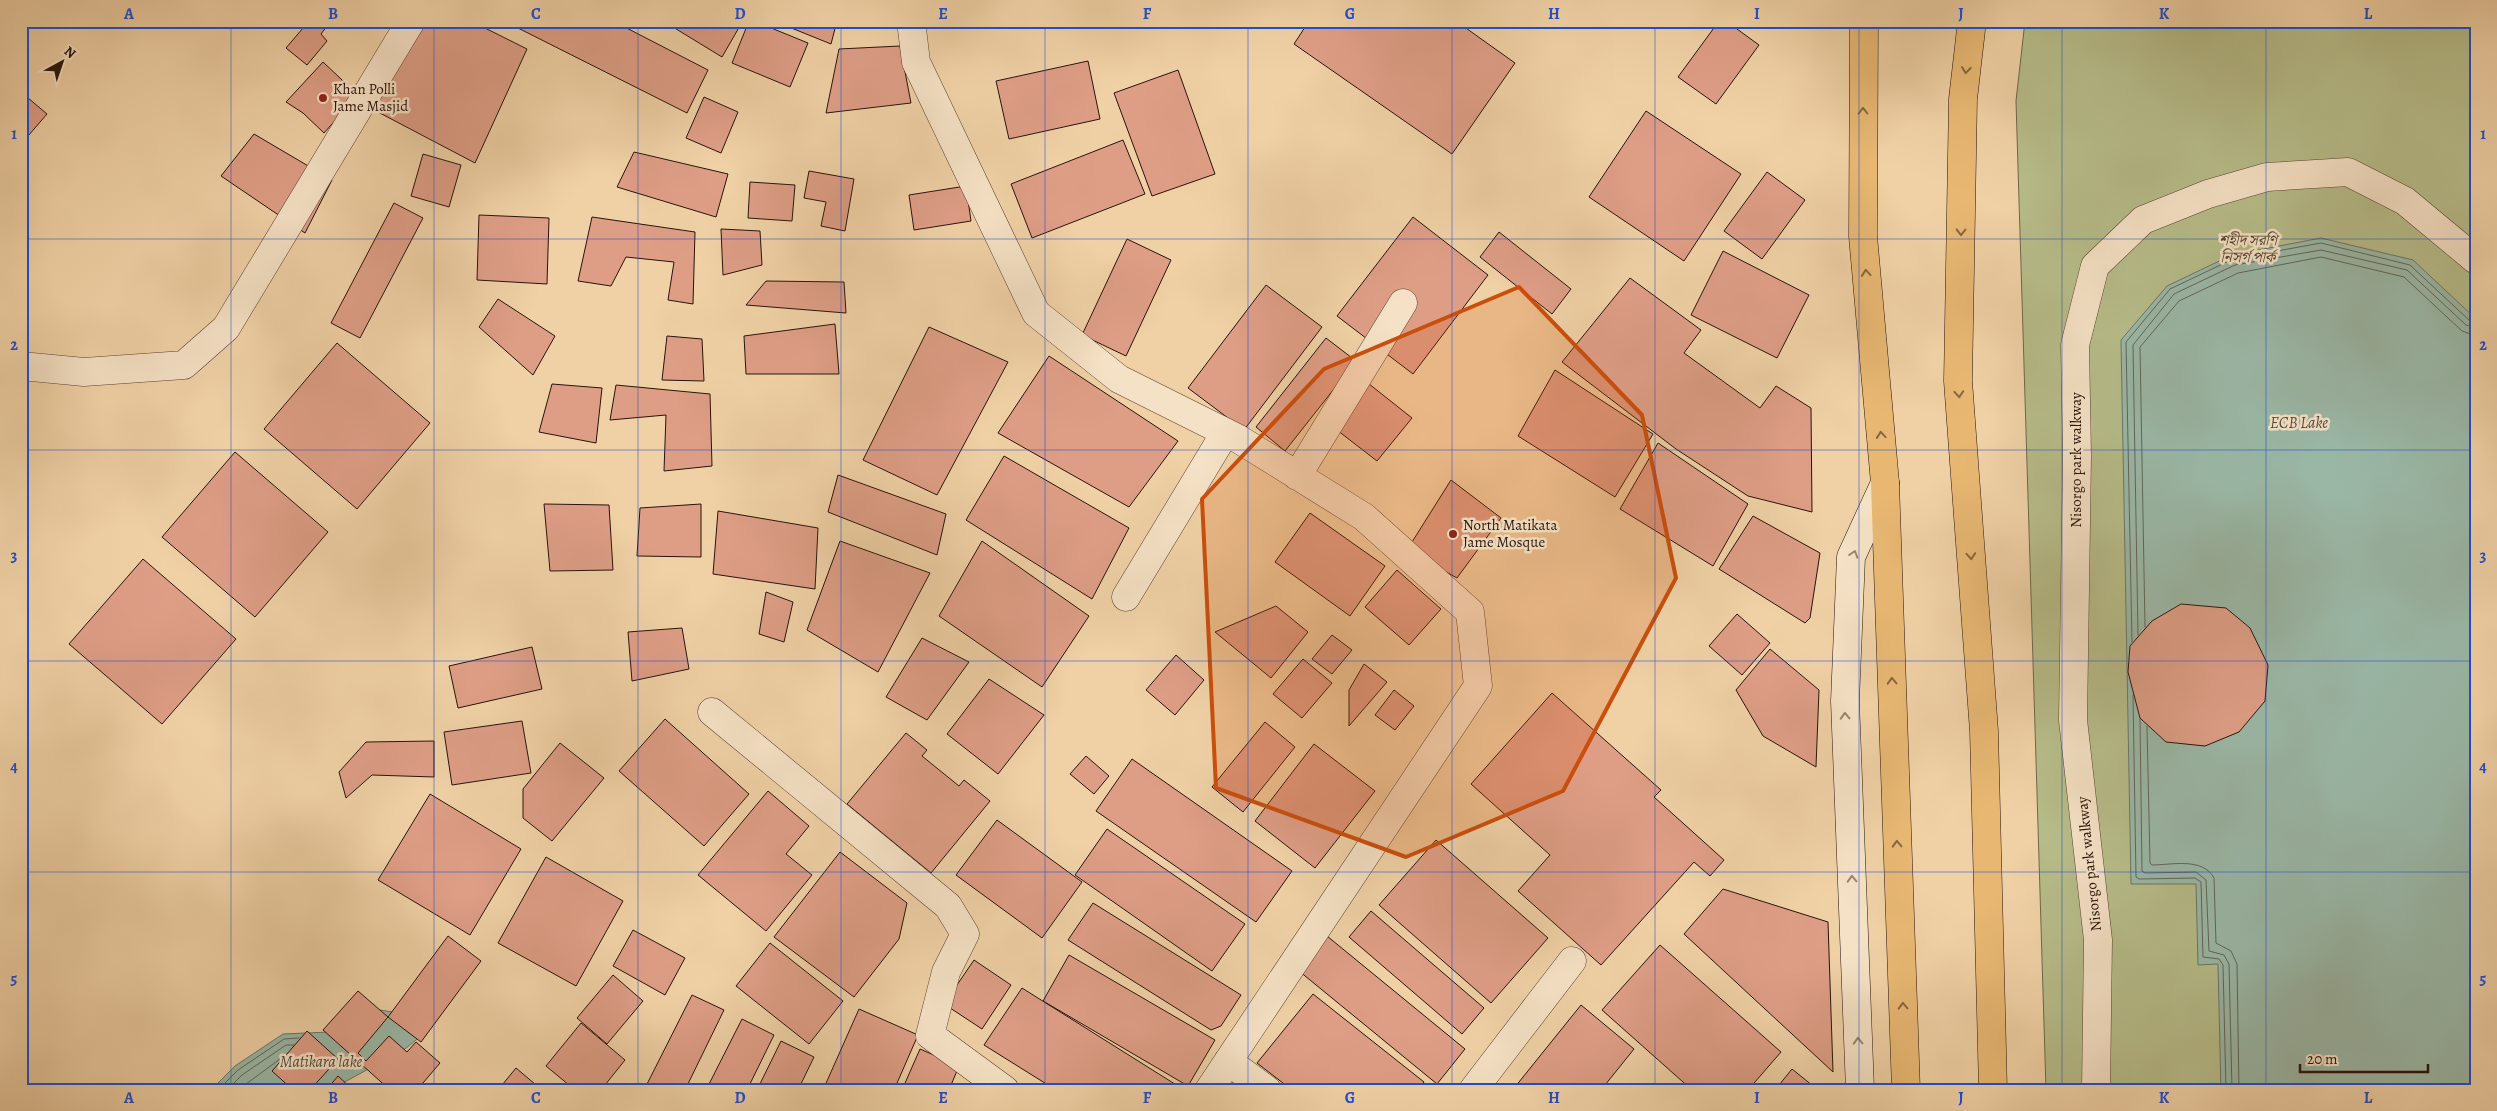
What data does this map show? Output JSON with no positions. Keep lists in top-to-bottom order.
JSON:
{
  "streets": {
    "street": ["Nisorgo park walkway"]
  },
  "water": ["ECB Lake", "Matikara lake"],
  "parks": ["শহীদ সরণি নিসর্গ পার্ক"],
  "places": ["Khan Polli Jame Masjid", "North Matikata Jame Mosque"],
  "scale_bar": "20 m",
  "north": "top right",
  "grid": {
    "columns": [
      "A",
      "B",
      "C",
      "D",
      "E",
      "F",
      "G",
      "H",
      "I",
      "J",
      "K",
      "L"
    ],
    "rows": [
      "1",
      "2",
      "3",
      "4",
      "5"
    ]
  }
}
